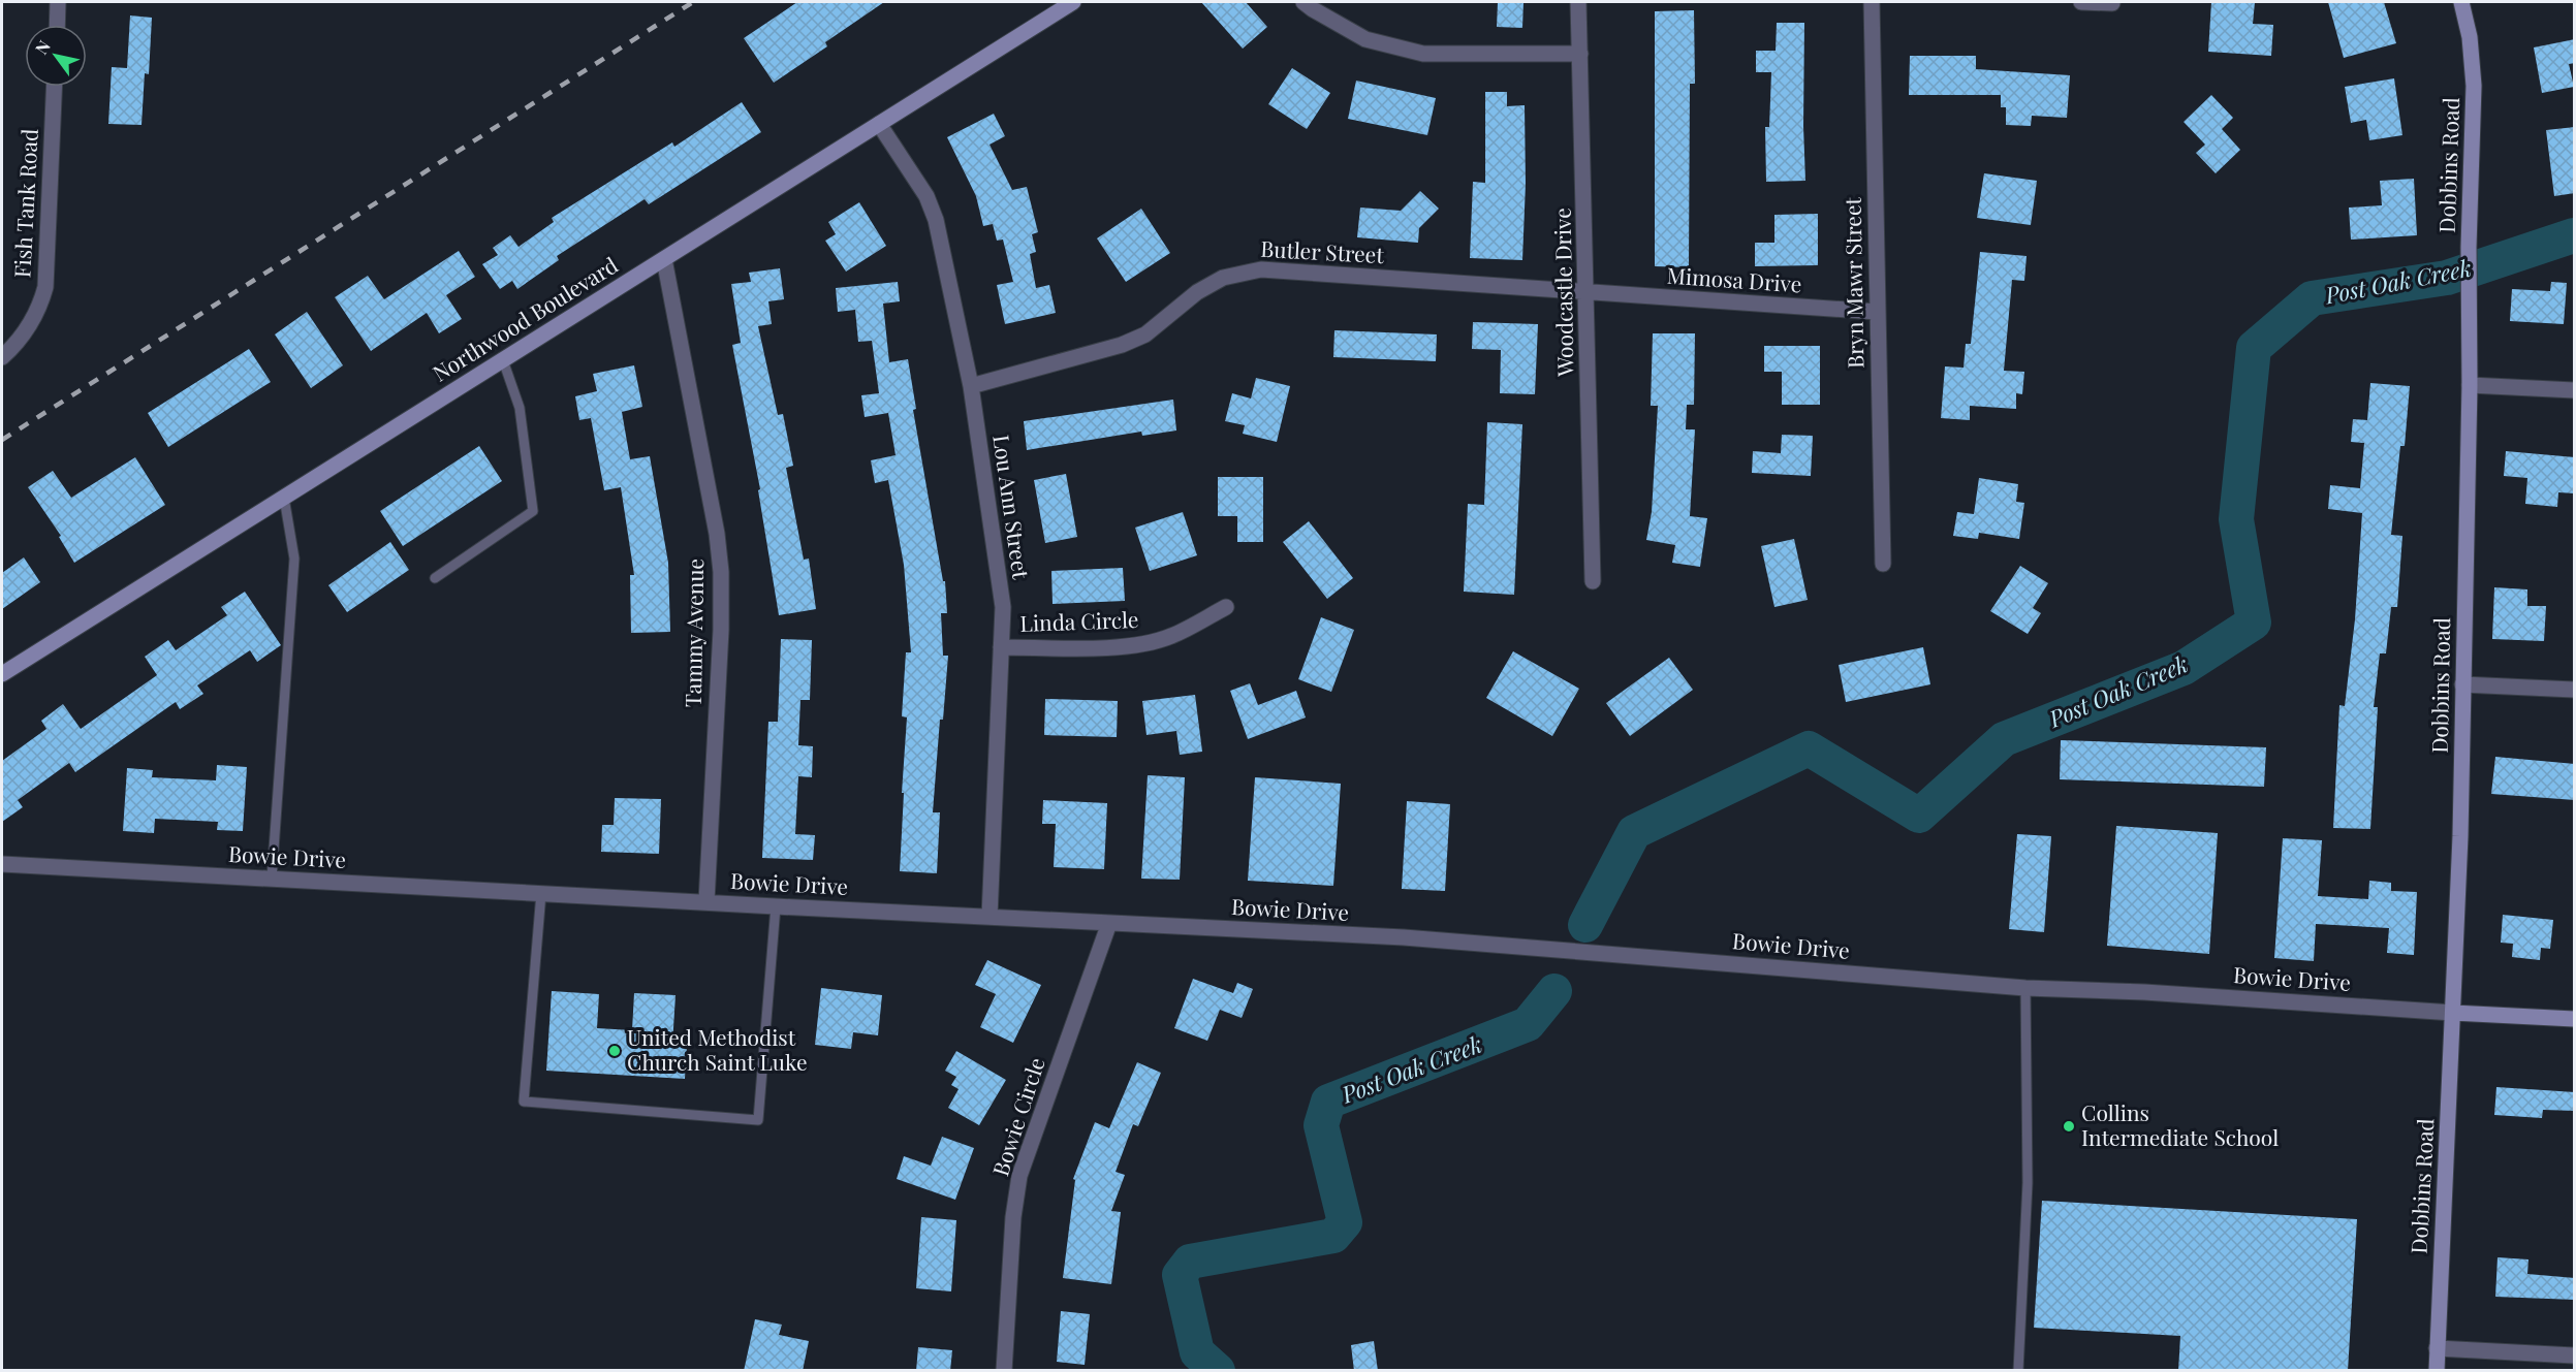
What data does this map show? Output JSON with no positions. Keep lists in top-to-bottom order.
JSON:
{
  "streets": {
    "street": [
      "Dobbins Road",
      "Fish Tank Road",
      "Butler Street",
      "Mimosa Drive",
      "Bryn Mawr Street",
      "Woodcastle Drive",
      "Northwood Boulevard",
      "Lou Ann Street",
      "Linda Circle",
      "Tammy Avenue",
      "Bowie Drive",
      "Bowie Circle"
    ]
  },
  "crossings": [
    ["Dobbins Road", "Bowie Drive"],
    ["Butler Street", "Mimosa Drive"],
    ["Butler Street", "Woodcastle Drive"],
    ["Butler Street", "Lou Ann Street"],
    ["Mimosa Drive", "Bryn Mawr Street"],
    ["Mimosa Drive", "Woodcastle Drive"],
    ["Northwood Boulevard", "Lou Ann Street"],
    ["Northwood Boulevard", "Tammy Avenue"],
    ["Lou Ann Street", "Linda Circle"],
    ["Lou Ann Street", "Bowie Drive"],
    ["Tammy Avenue", "Bowie Drive"],
    ["Bowie Drive", "Bowie Circle"]
  ],
  "water": ["Post Oak Creek"],
  "places": ["United Methodist Church Saint Luke", "Collins Intermediate School"],
  "north": "top left"
}
